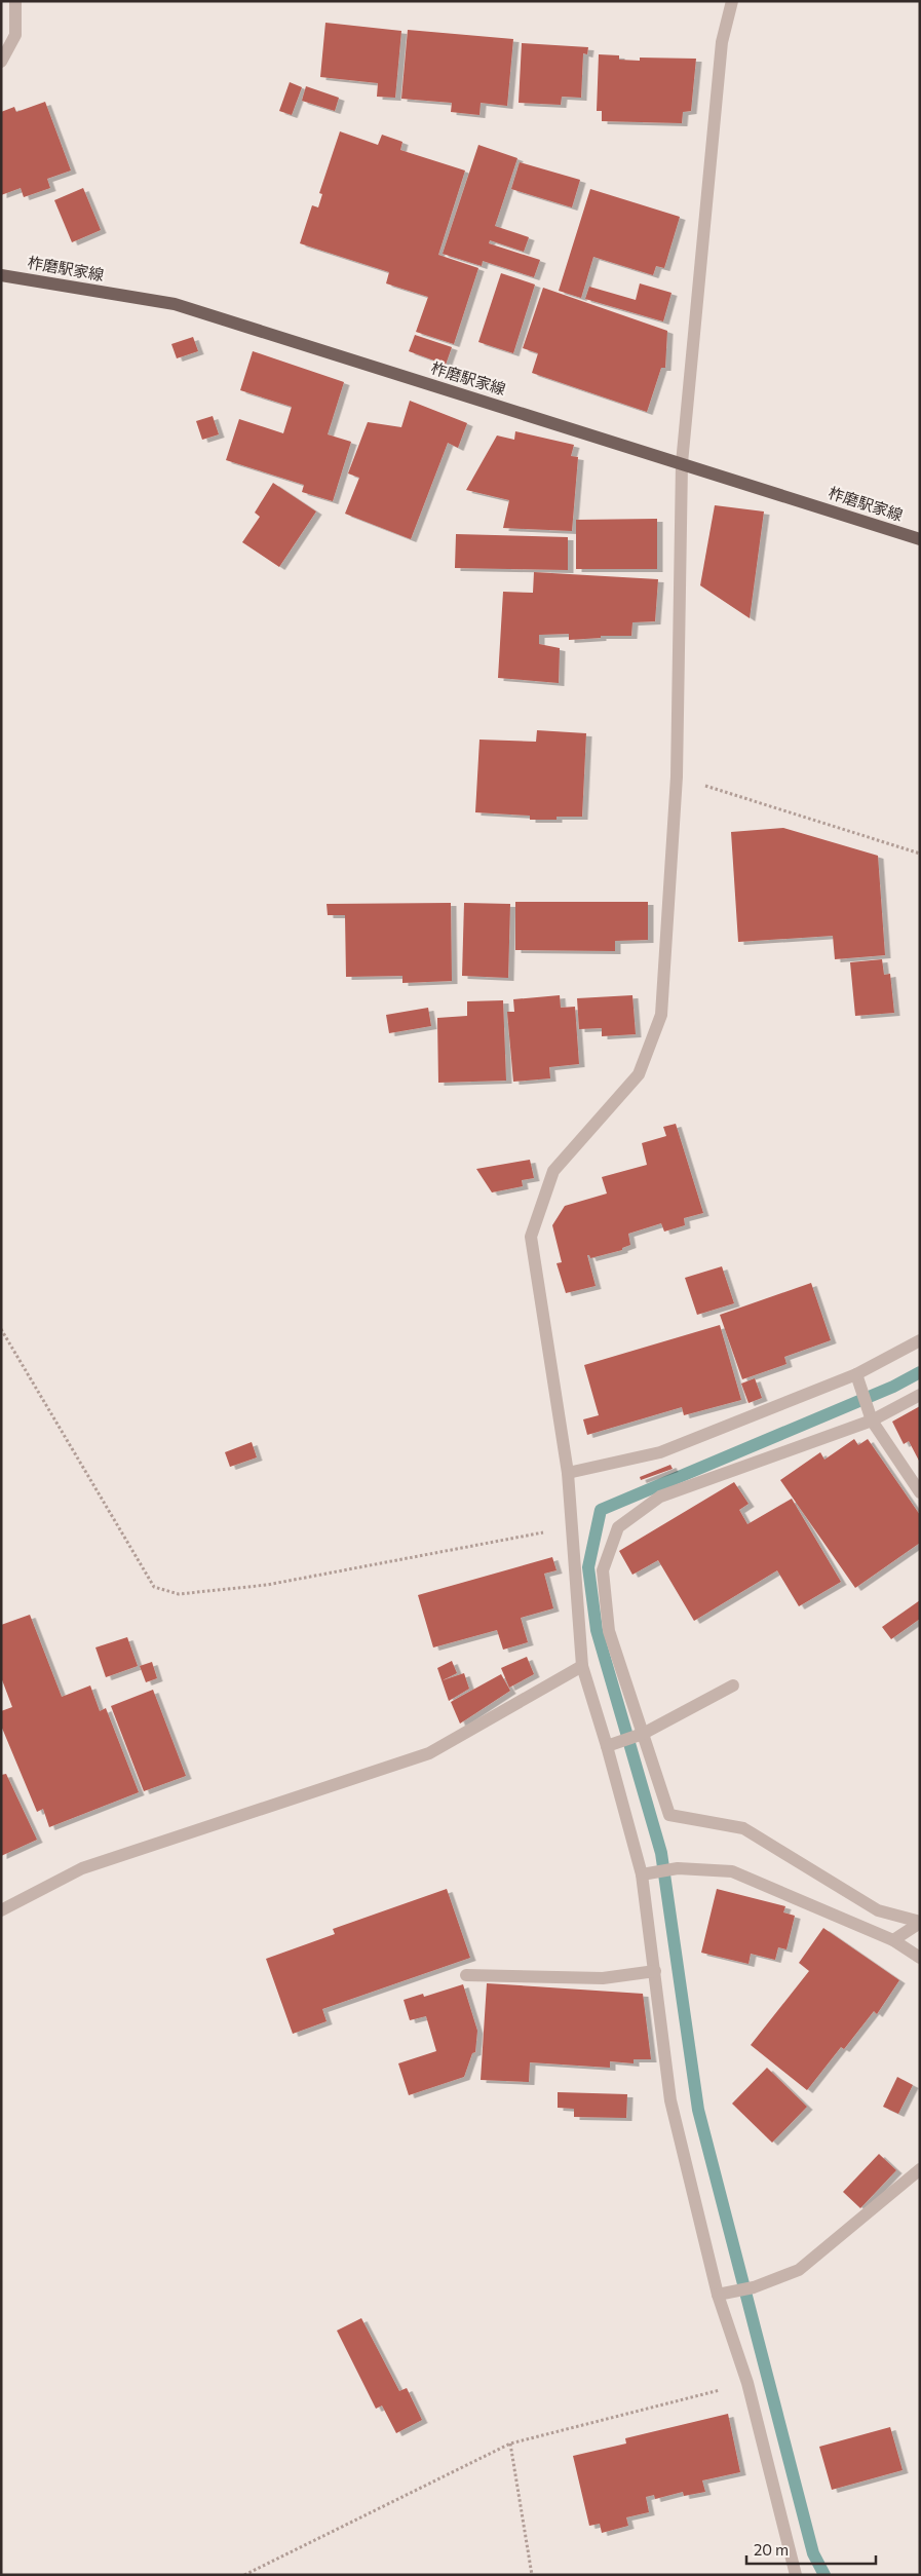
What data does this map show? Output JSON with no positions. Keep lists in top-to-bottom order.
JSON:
{
  "streets": {
    "main road": ["柞磨駅家線"]
  },
  "scale_bar": "20 m"
}
